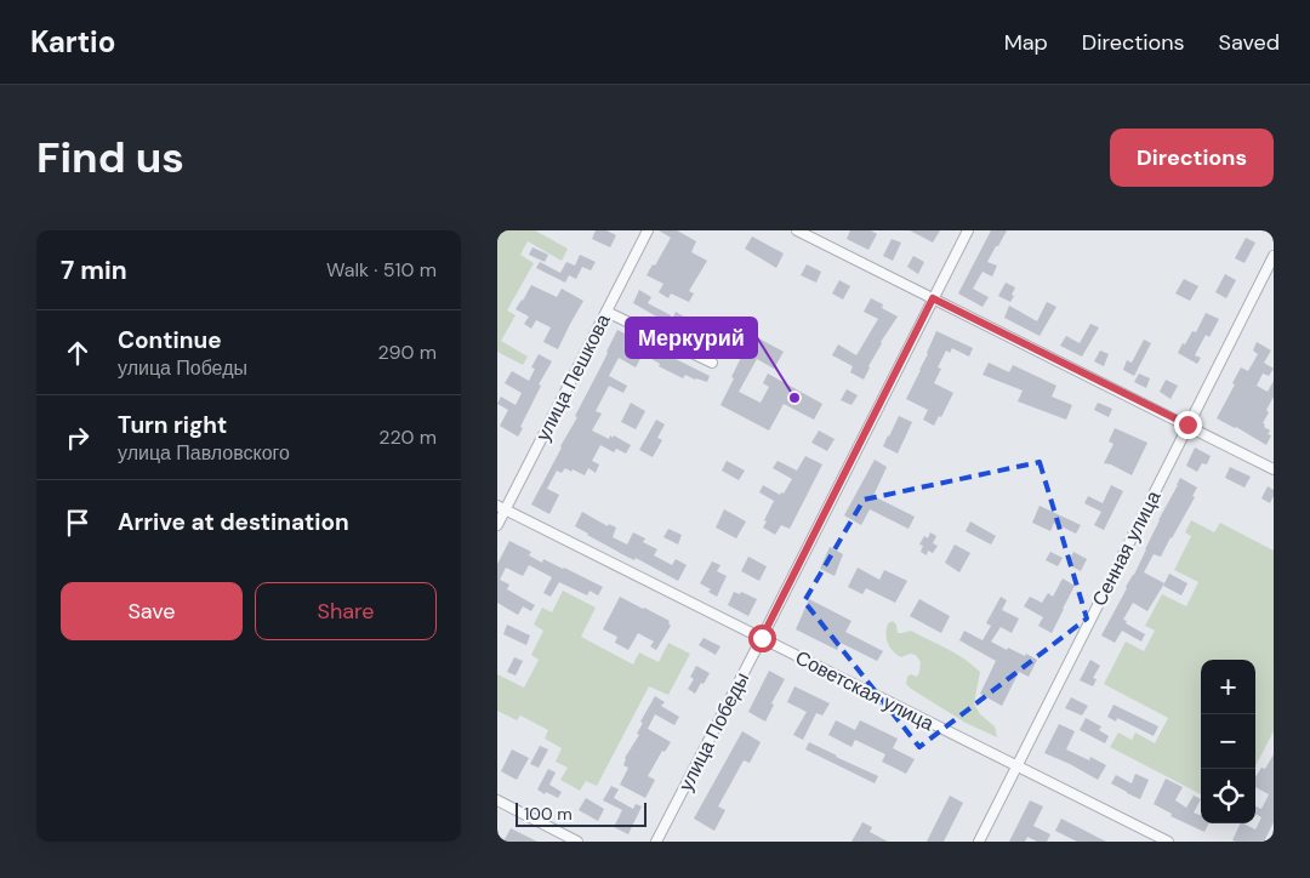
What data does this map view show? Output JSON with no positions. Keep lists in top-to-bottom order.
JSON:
{
  "streets": {
    "street": [
      "улица Пешкова",
      "Сенная улица",
      "Советская улица",
      "улица Победы"
    ]
  },
  "crossings": [
    ["улица Пешкова", "Советская улица"],
    ["Сенная улица", "Советская улица"],
    ["Советская улица", "улица Победы"]
  ],
  "places": ["Меркурий"],
  "scale_bar": "100 m",
  "page": {
    "header": "Kartio",
    "nav": ["Map", "Directions", "Saved"],
    "buttons": [
      "Directions",
      ["Save", "Share"]
    ],
    "title": "Find us",
    "heading": ["7 min", "Walk · 510 m"],
    "list": [
      ["Continue", "улица Победы", "290 m"],
      ["Turn right", "улица Павловского", "220 m"],
      "Arrive at destination"
    ],
    "map_buttons": ["+", "−"],
    "scale": "100 m"
  }
}
